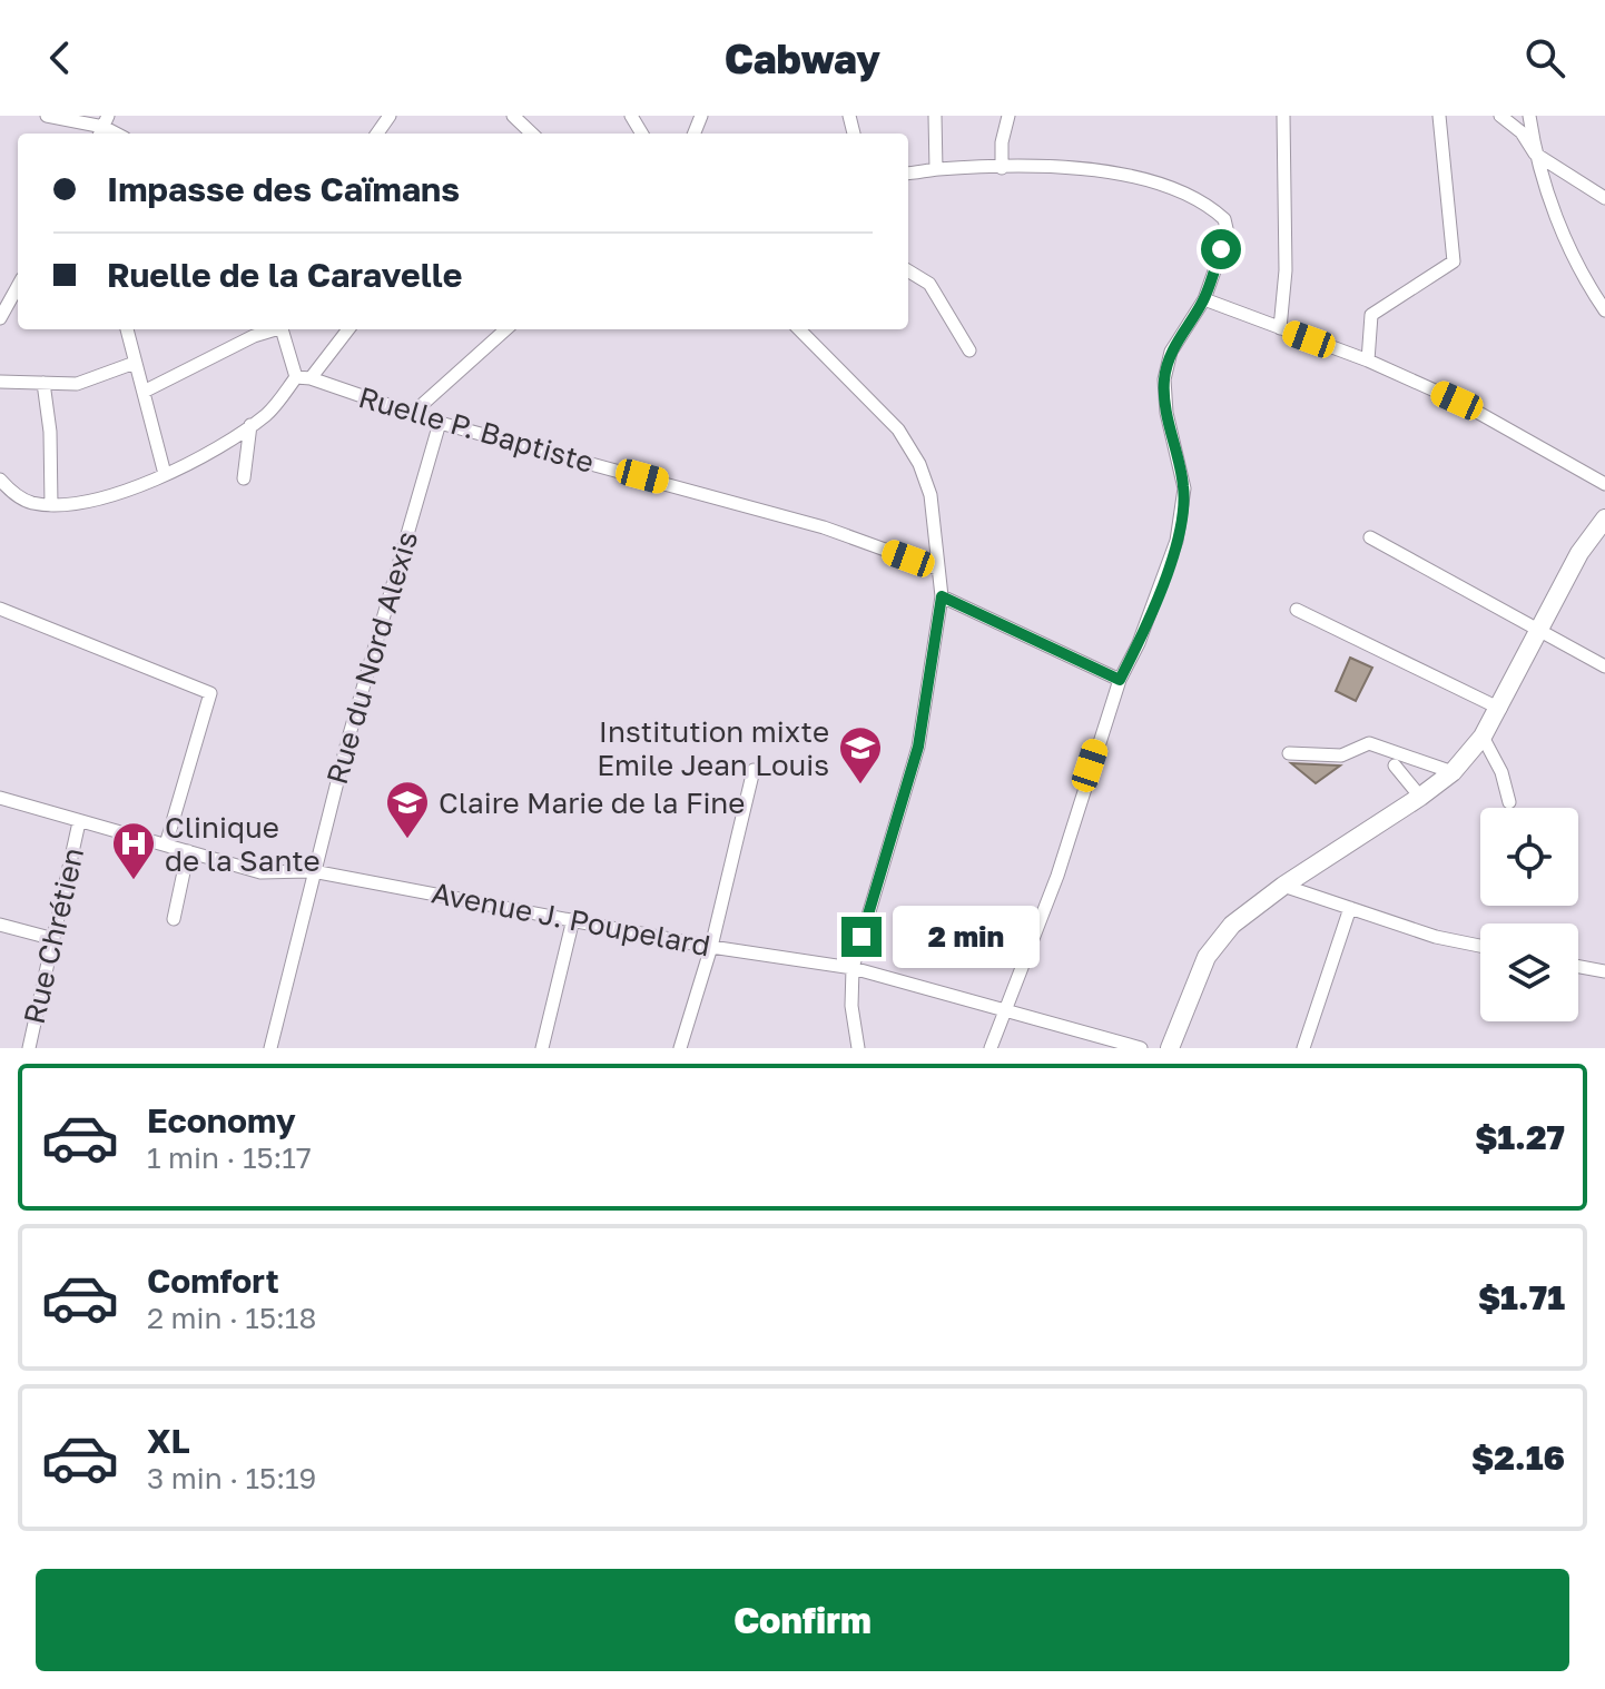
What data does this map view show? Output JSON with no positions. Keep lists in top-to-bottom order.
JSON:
{
  "streets": {
    "street": [
      "Ruelle P. Baptiste",
      "Rue du Nord Alexis",
      "Avenue J. Poupelard",
      "Rue Chrétien"
    ]
  },
  "crossings": [
    ["Ruelle P. Baptiste", "Rue du Nord Alexis"],
    ["Rue du Nord Alexis", "Avenue J. Poupelard"],
    ["Avenue J. Poupelard", "Rue Chrétien"]
  ],
  "places": {
    "school or university": ["Institution mixte Emile Jean Louis", "Claire Marie de la Fine"],
    "hospital": ["Clinique de la Sante"]
  },
  "page": {
    "header": "Cabway",
    "banner": ["Impasse des Caïmans", "Ruelle de la Caravelle"],
    "bubble": "2 min",
    "list": [
      {
        "name": "Economy",
        "note": "1 min · 15:17",
        "value": "$1.27"
      },
      {
        "name": "Comfort",
        "note": "2 min · 15:18",
        "value": "$1.71"
      },
      {
        "name": "XL",
        "note": "3 min · 15:19",
        "value": "$2.16"
      }
    ],
    "buttons": "Confirm"
  }
}
